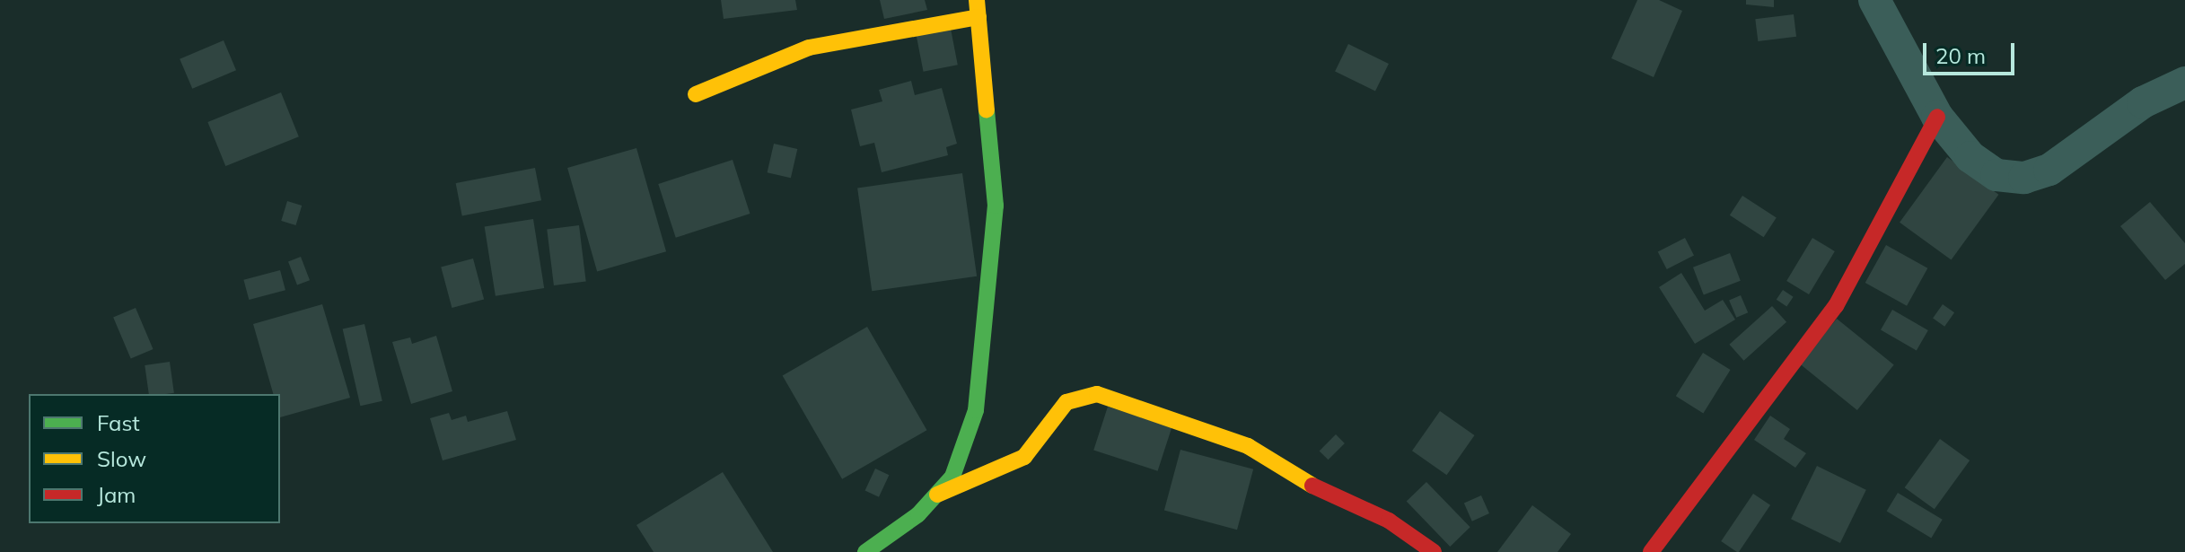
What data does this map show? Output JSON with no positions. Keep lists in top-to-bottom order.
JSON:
{
  "legend": ["Fast", "Slow", "Jam"],
  "scale_bar": "20 m"
}
